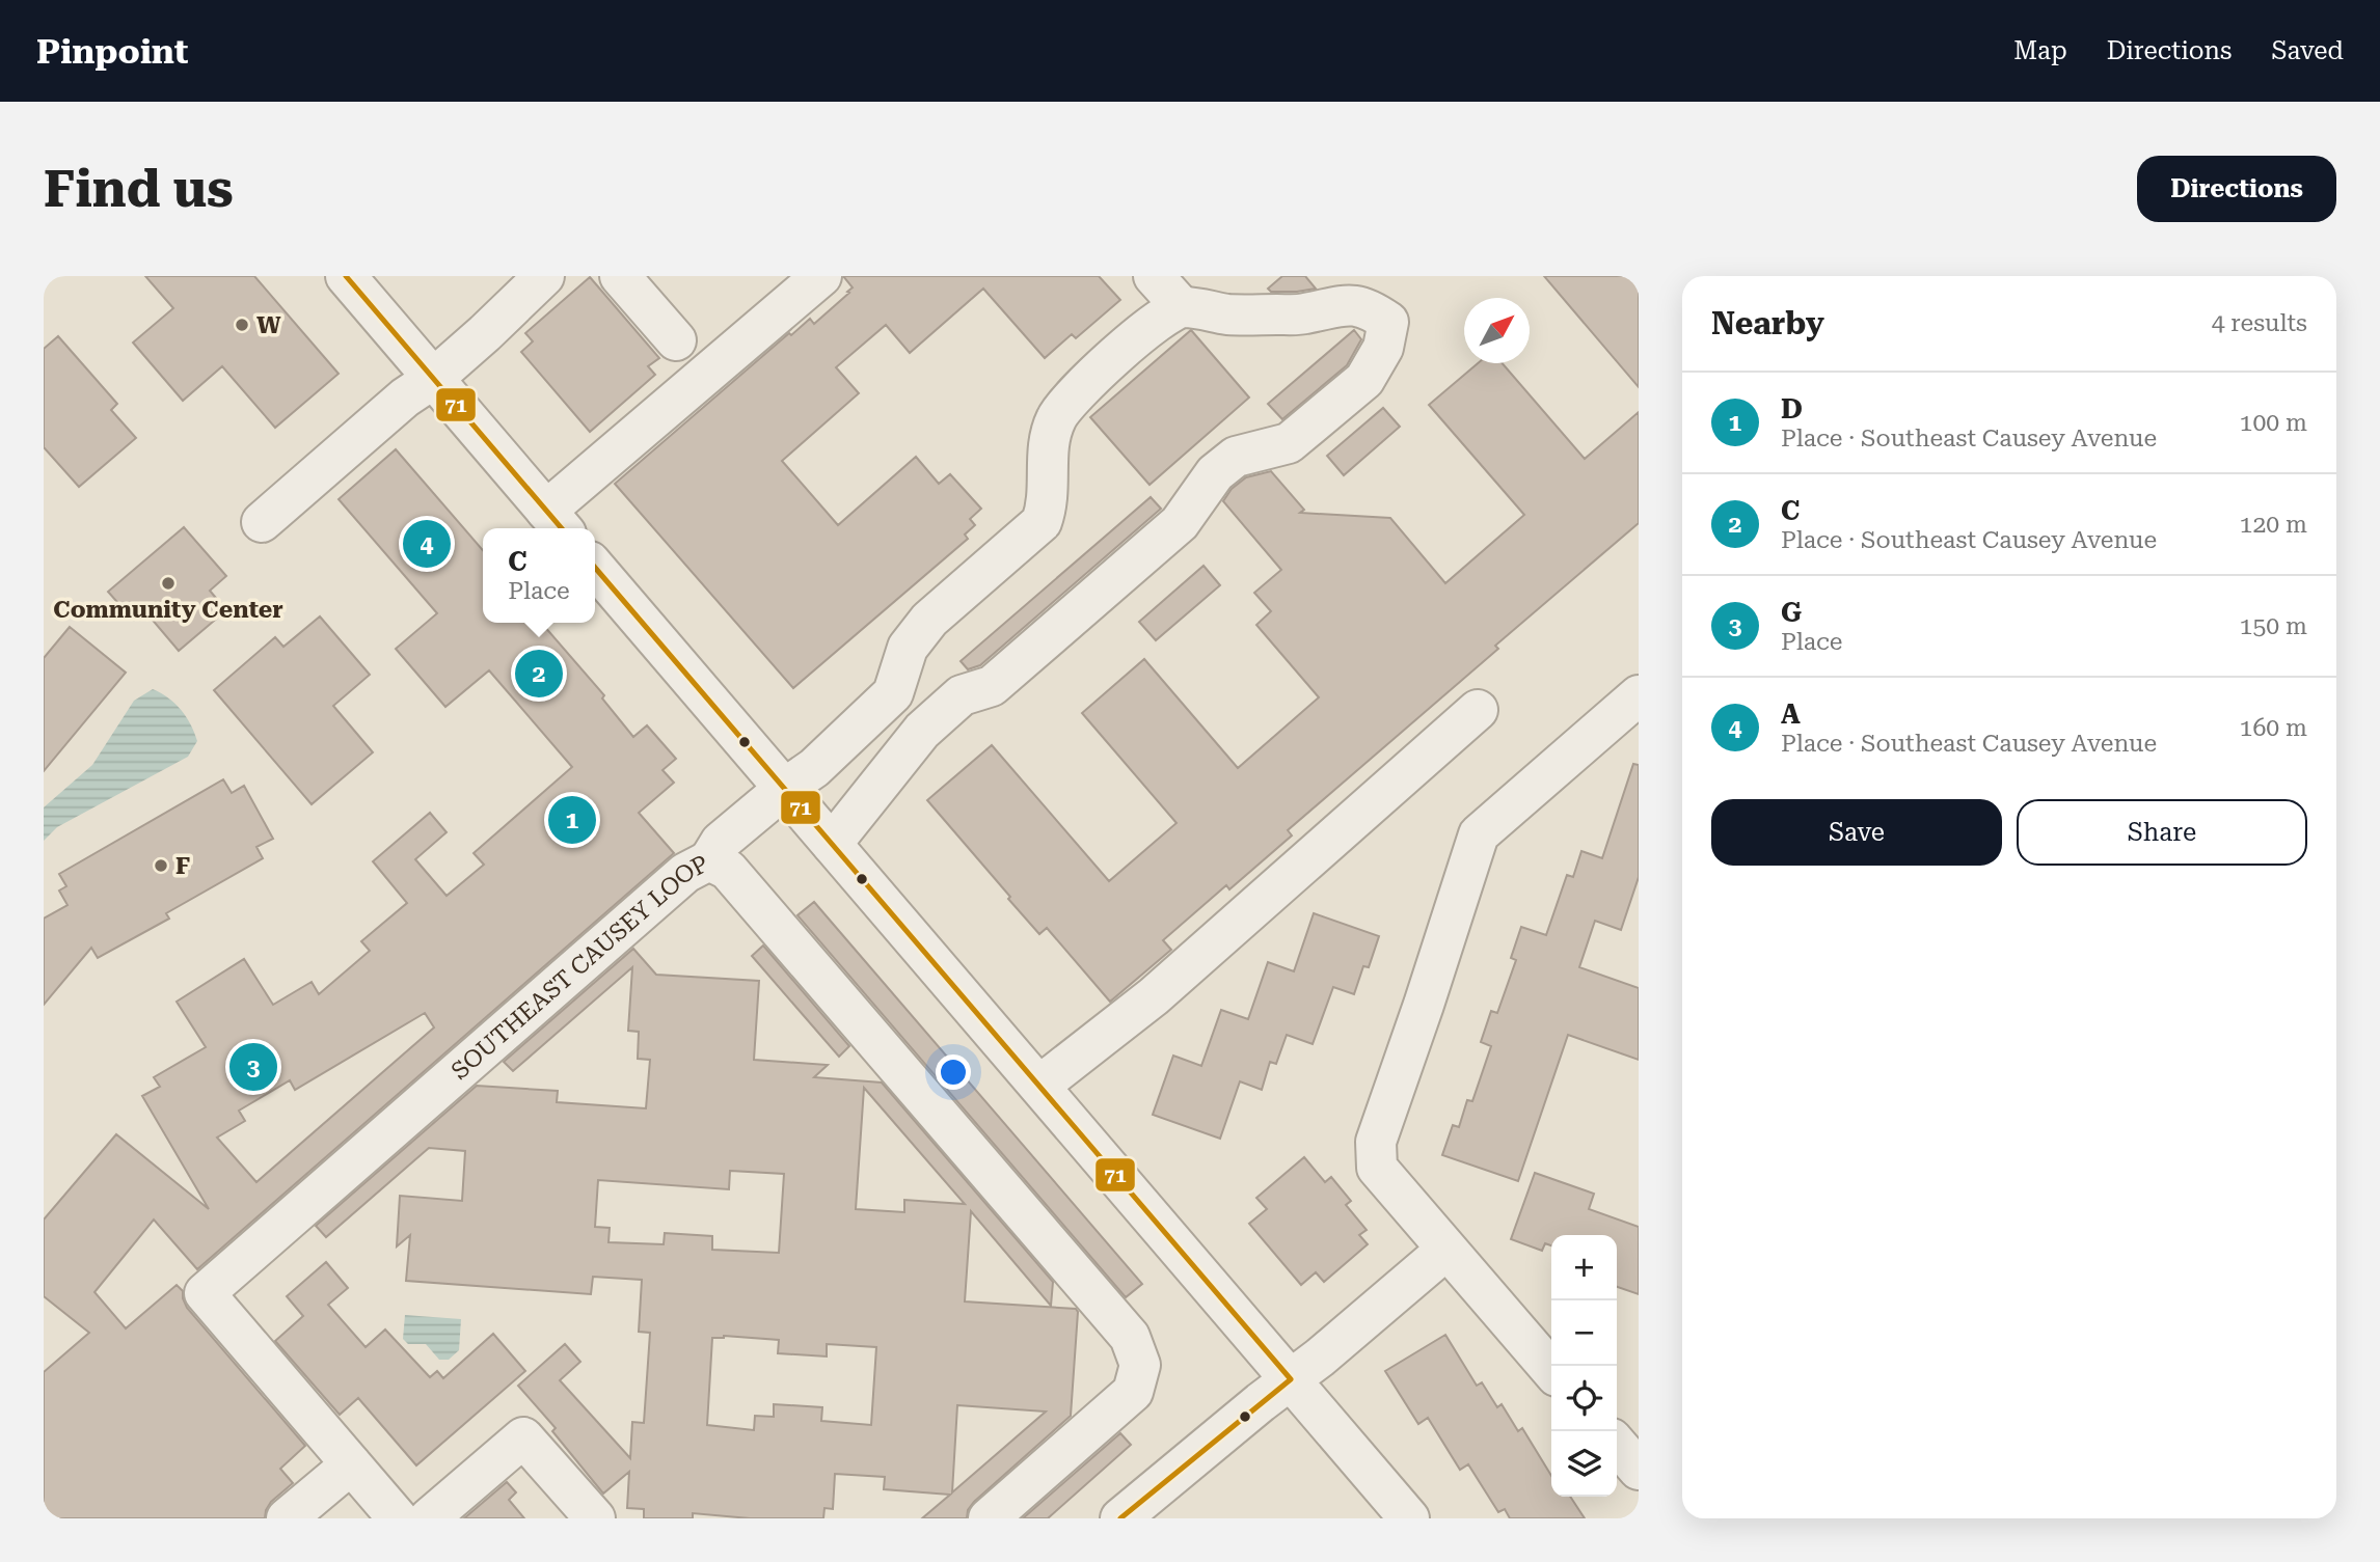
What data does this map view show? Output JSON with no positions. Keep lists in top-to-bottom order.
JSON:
{
  "streets": {
    "street": ["SOUTHEAST CAUSEY LOOP"]
  },
  "places": ["W", "Community Center", "F"],
  "lines": ["transit line 71"],
  "north": "top right",
  "page": {
    "header": "Pinpoint",
    "nav": ["Map", "Directions", "Saved"],
    "buttons": [
      "Directions",
      ["Save", "Share"]
    ],
    "title": "Find us",
    "heading": ["Nearby", "4 results"],
    "list": [
      {
        "mark": "1",
        "name": "D",
        "note": "Place · Southeast Causey Avenue",
        "value": "100 m"
      },
      {
        "mark": "2",
        "name": "C",
        "note": "Place · Southeast Causey Avenue",
        "value": "120 m"
      },
      {
        "mark": "3",
        "name": "G",
        "note": "Place",
        "value": "150 m"
      },
      {
        "mark": "4",
        "name": "A",
        "note": "Place · Southeast Causey Avenue",
        "value": "160 m"
      }
    ],
    "pins": [
      "4",
      "2",
      "1",
      "3"
    ],
    "popup": ["C", "Place"],
    "map_buttons": ["+", "−"]
  }
}
